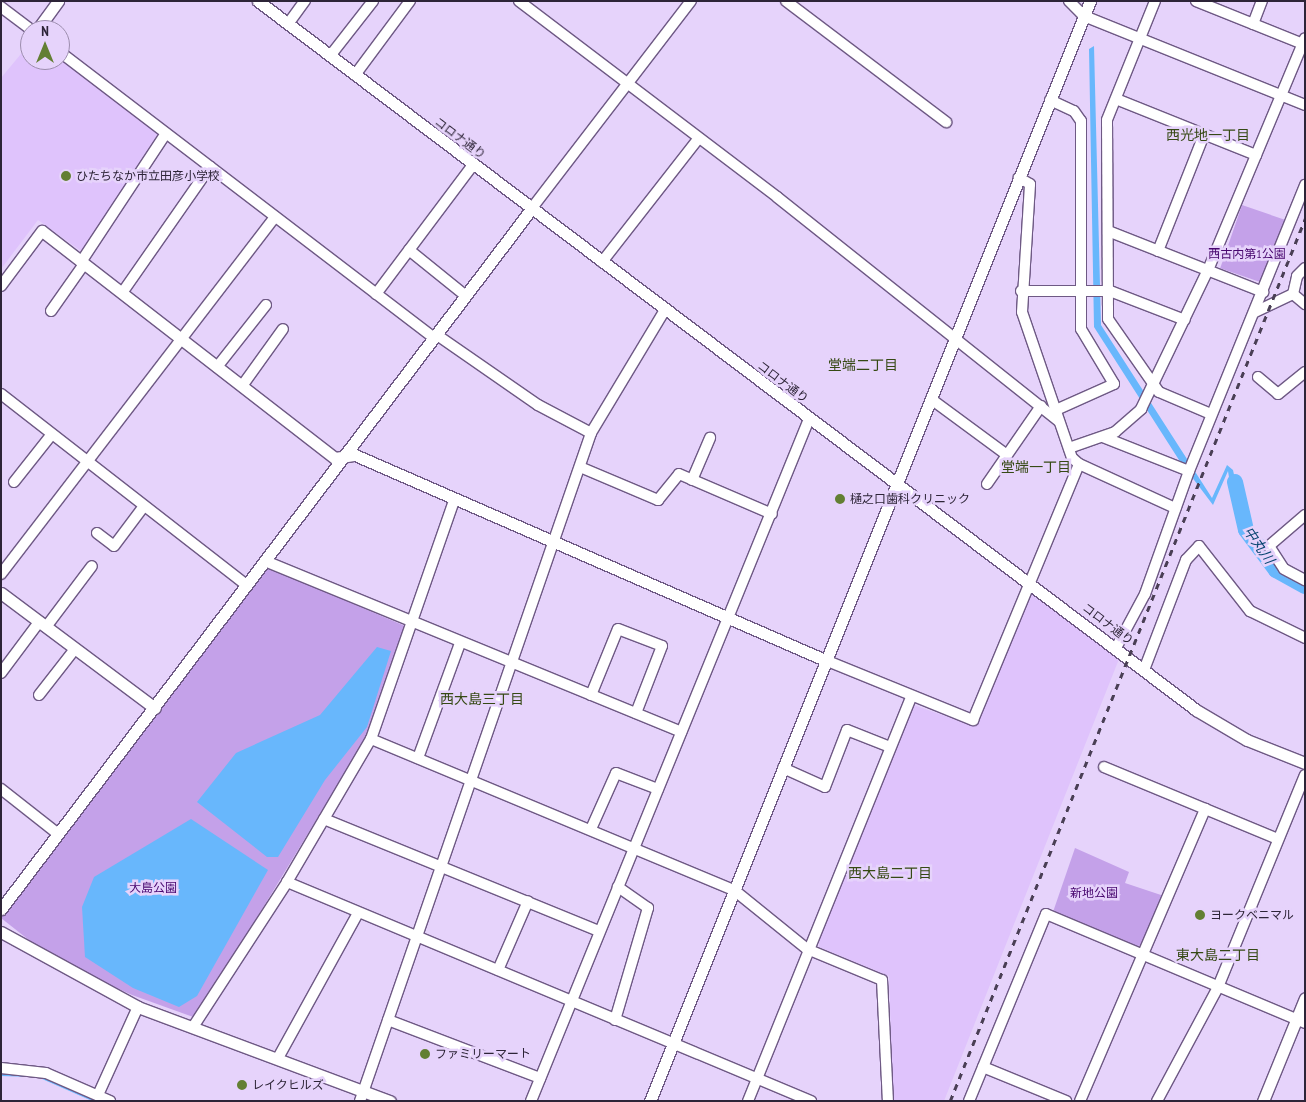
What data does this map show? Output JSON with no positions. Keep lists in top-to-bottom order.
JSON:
{
  "streets": {
    "street": ["コロナ通り"]
  },
  "districts": [
    "西光地一丁目",
    "堂端二丁目",
    "堂端一丁目",
    "西大島三丁目",
    "西大島二丁目",
    "東大島二丁目"
  ],
  "water": ["中丸川"],
  "parks": ["西古内第1公園", "大島公園", "新地公園"],
  "places": [
    "ひたちなか市立田彦小学校",
    "樋之口歯科クリニック",
    "ヨークベニマル",
    "ファミリーマート",
    "レイクヒルズ"
  ],
  "north": "top"
}
